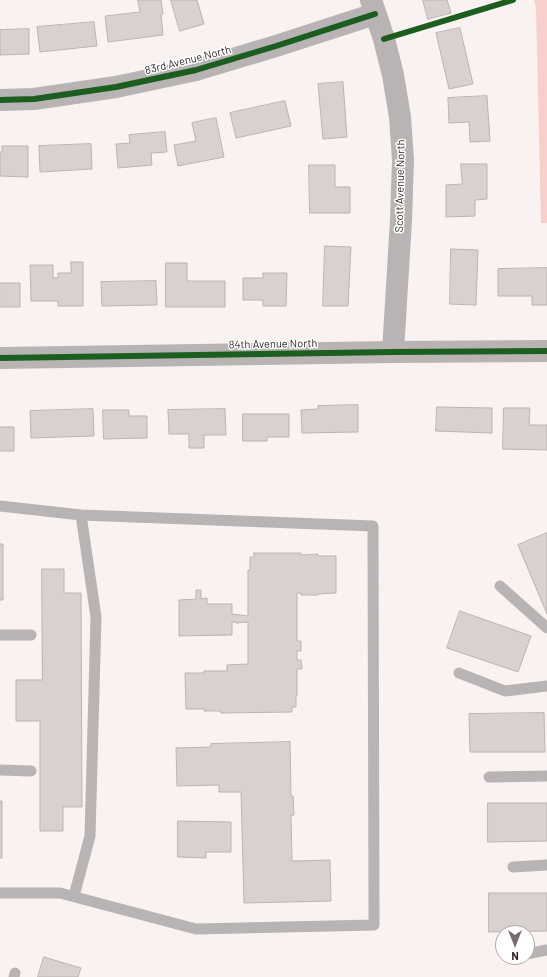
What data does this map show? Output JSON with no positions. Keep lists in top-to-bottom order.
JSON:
{
  "streets": {
    "street": ["83rd Avenue North", "Scott Avenue North", "84th Avenue North"]
  },
  "crossings": [
    ["83rd Avenue North", "Scott Avenue North"],
    ["Scott Avenue North", "84th Avenue North"]
  ],
  "north": "bottom"
}
